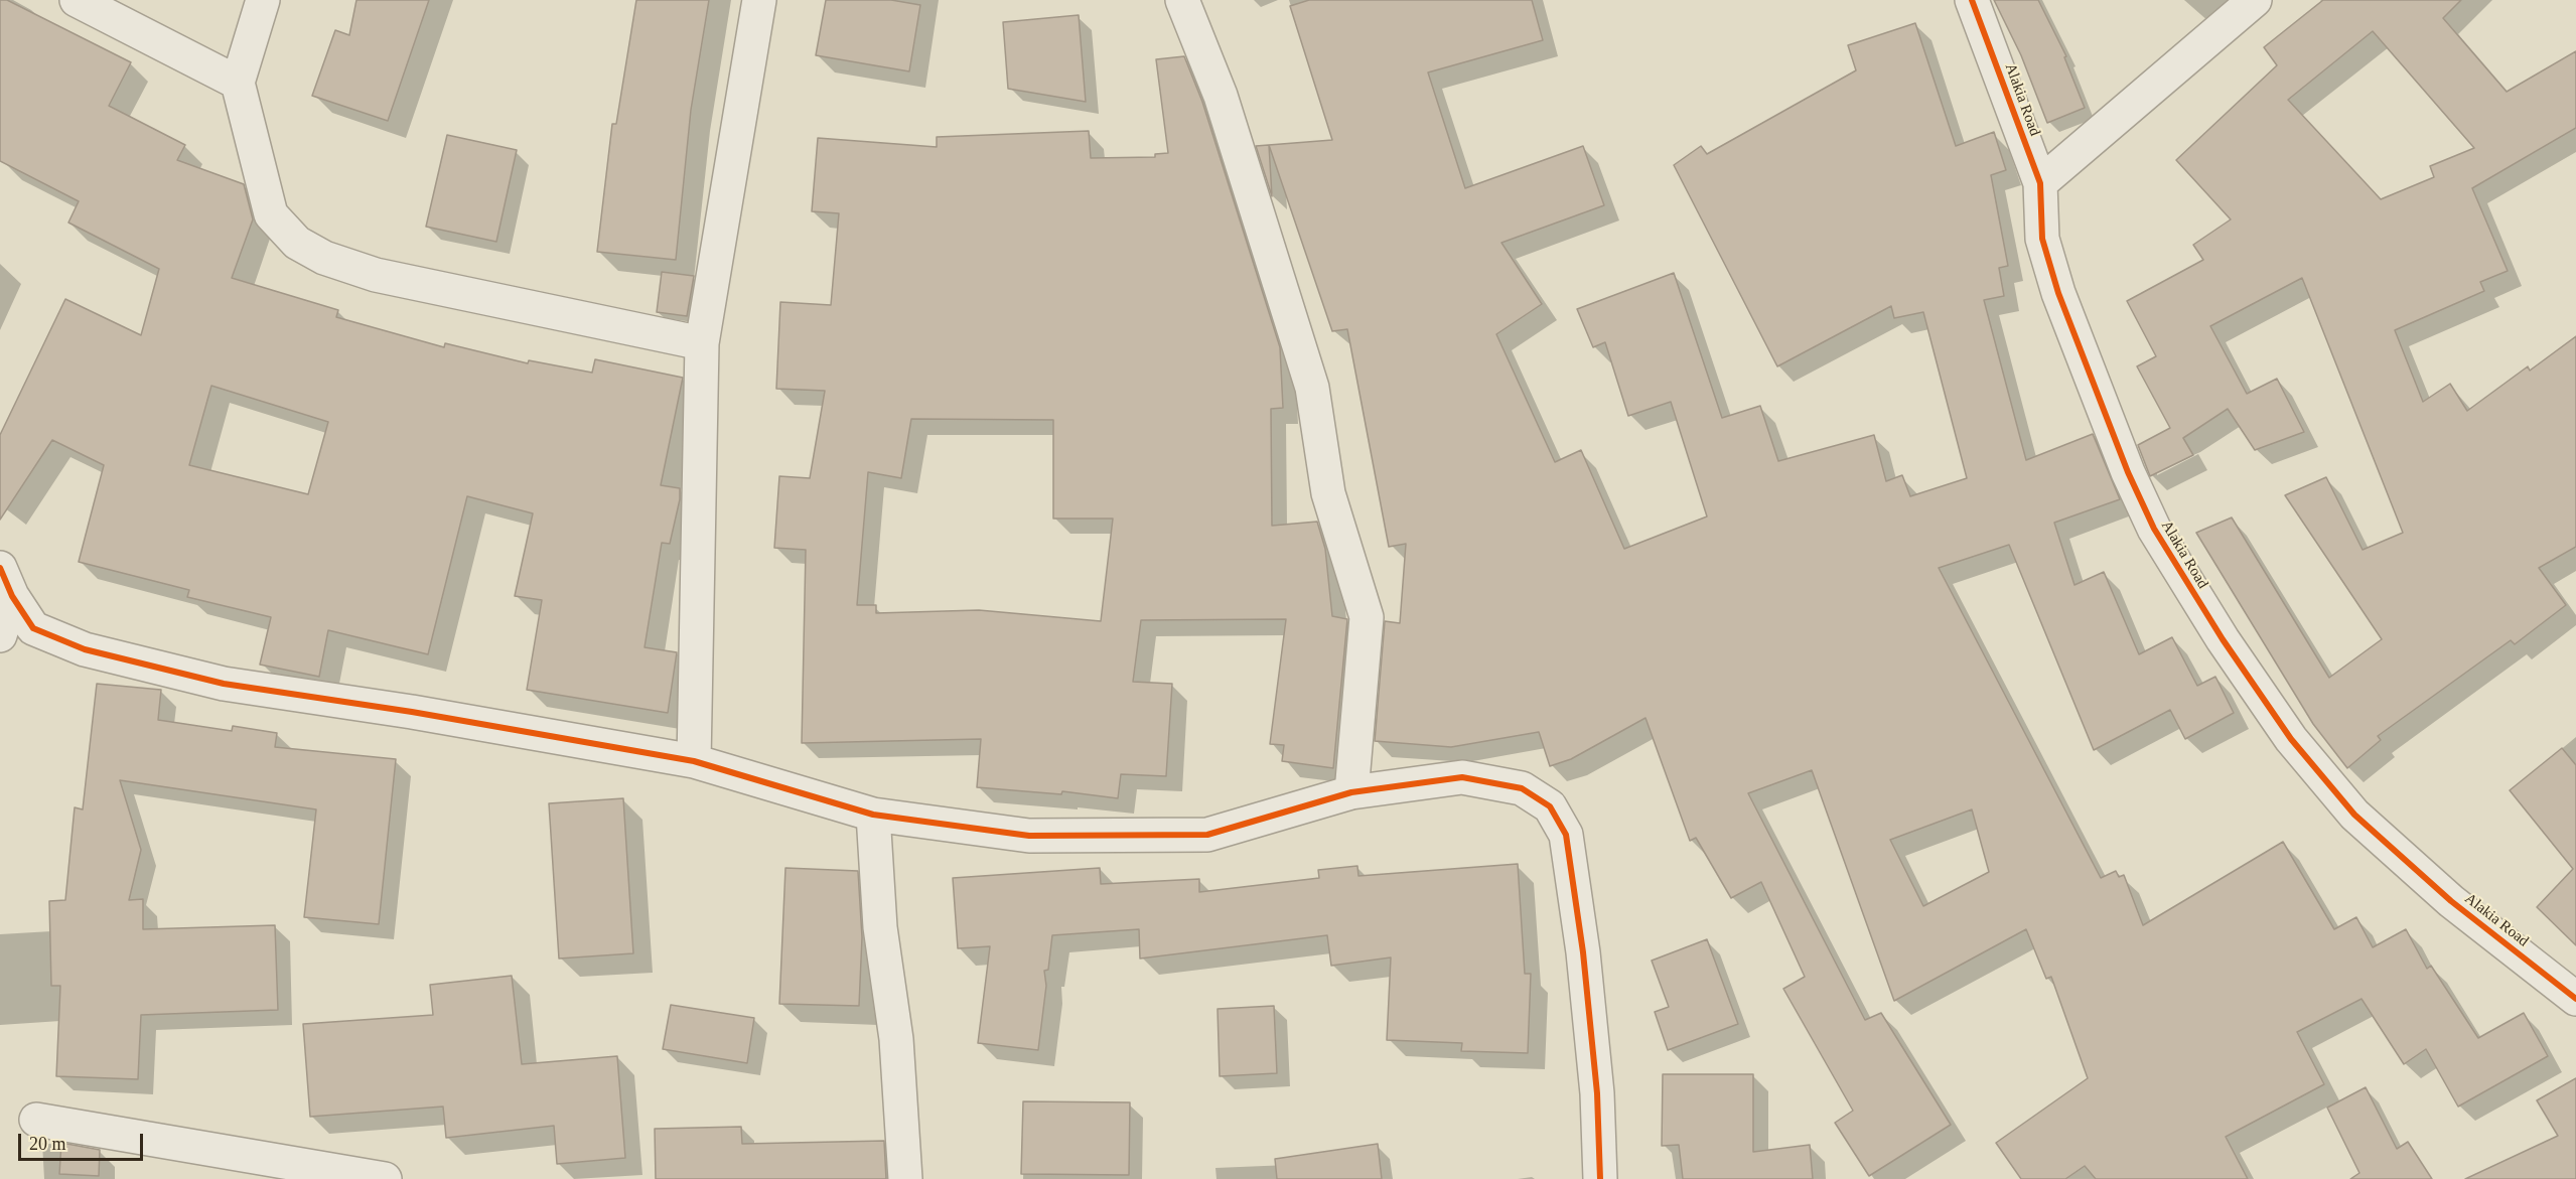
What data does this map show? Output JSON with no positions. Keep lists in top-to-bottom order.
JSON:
{
  "streets": {
    "street": ["Alakia Road"]
  },
  "scale_bar": "20 m"
}
